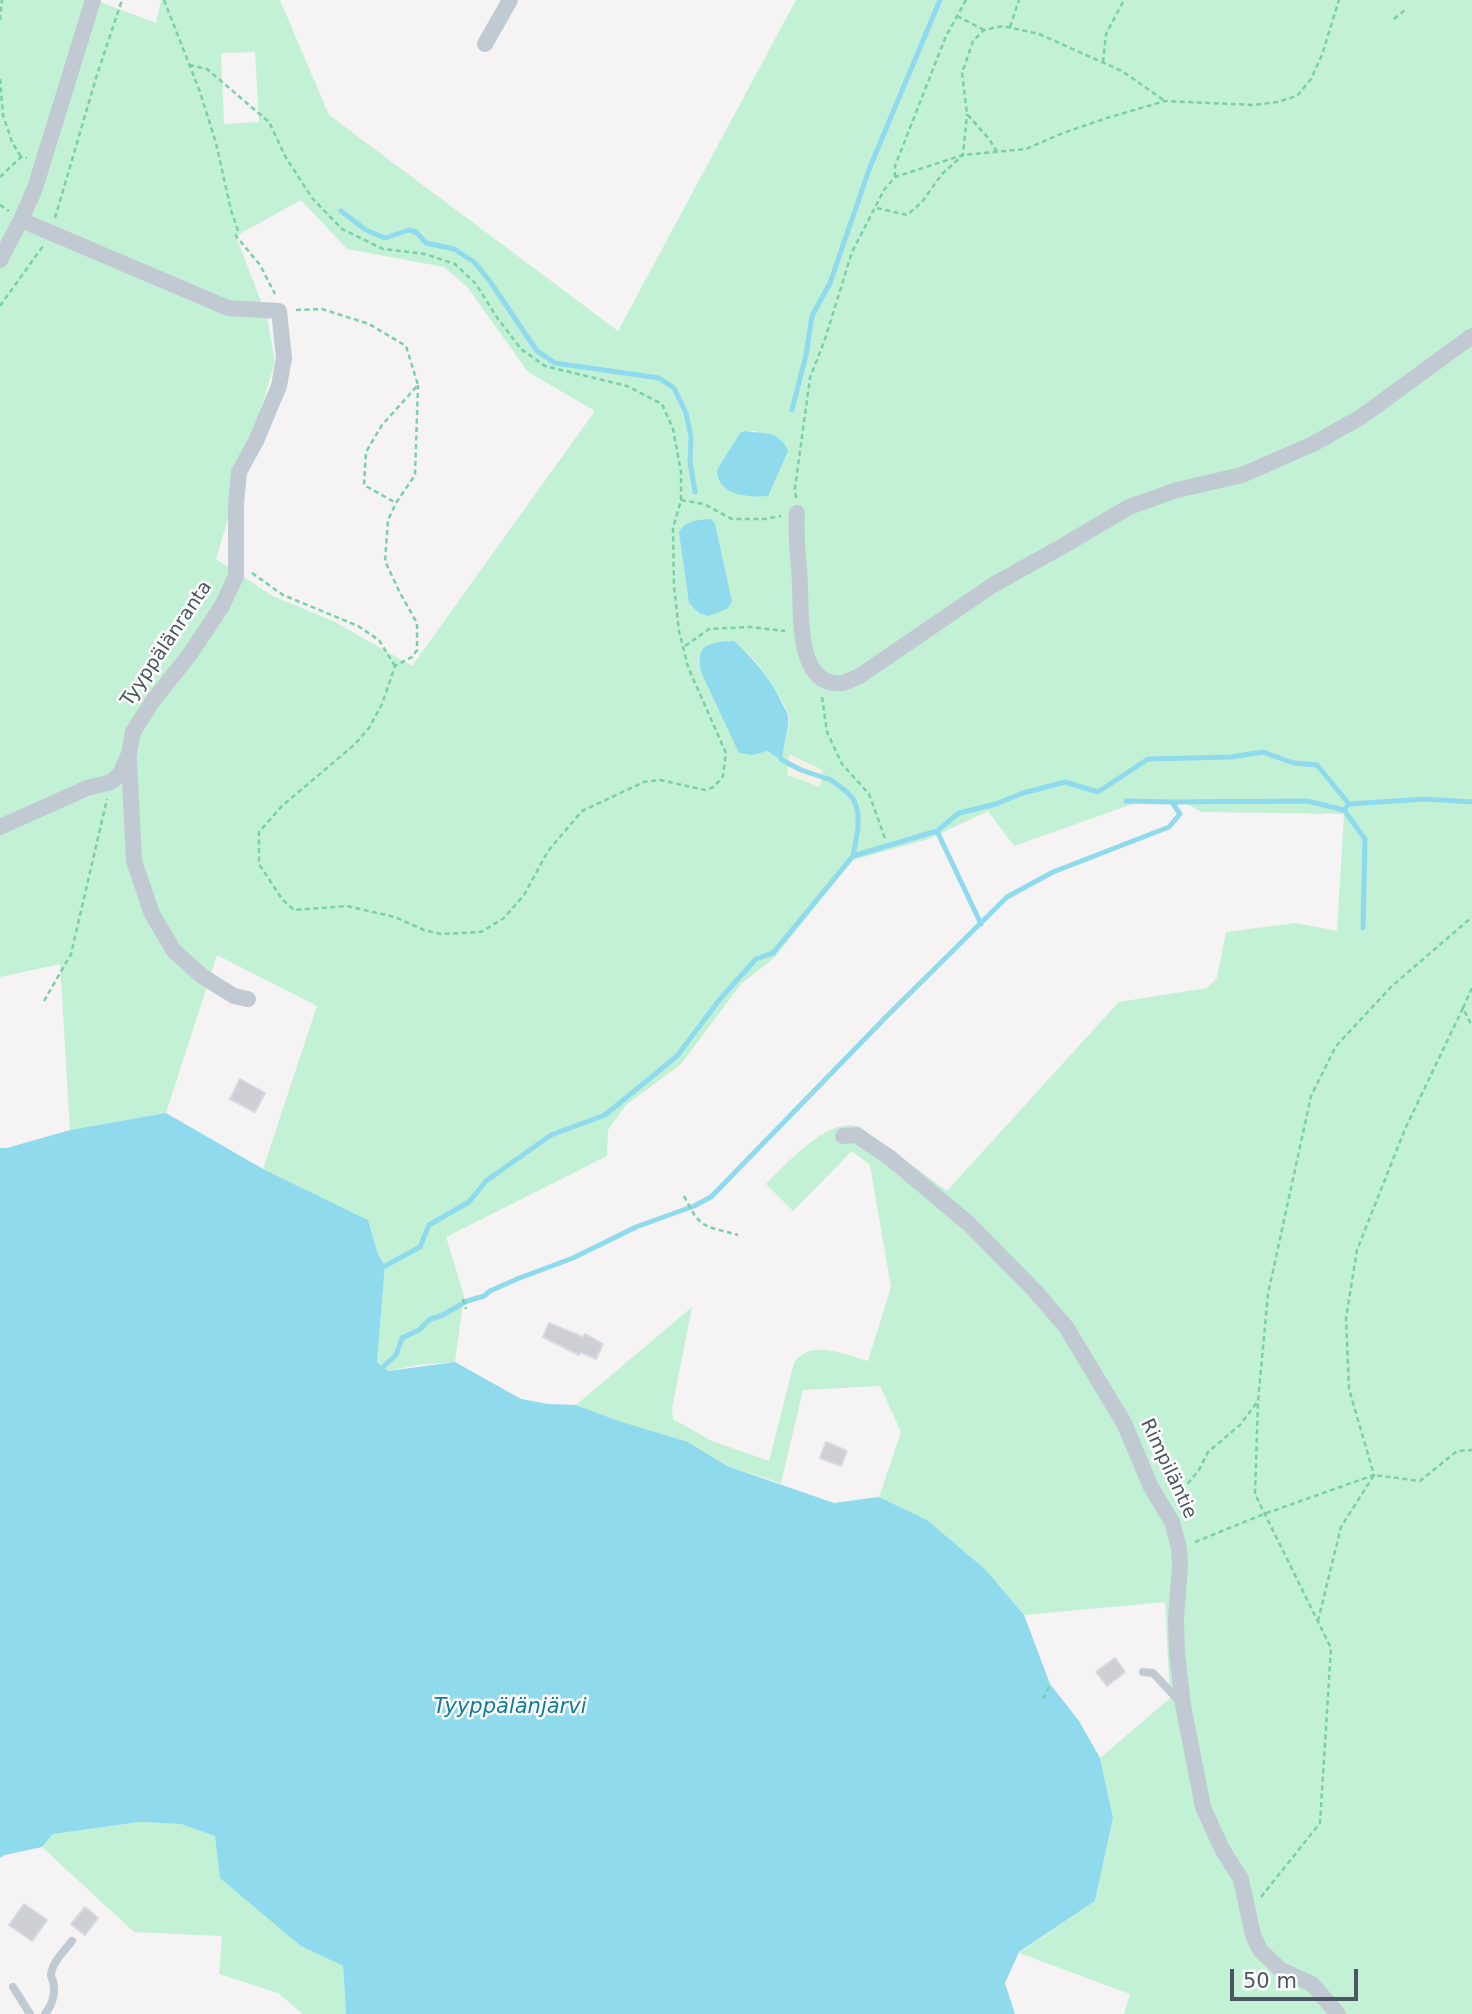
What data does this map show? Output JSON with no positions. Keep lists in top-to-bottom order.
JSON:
{
  "streets": {
    "street": ["Tyyppälänranta", "Rimpiläntie"]
  },
  "water": ["Tyyppälänjärvi"],
  "scale_bar": "50 m"
}
